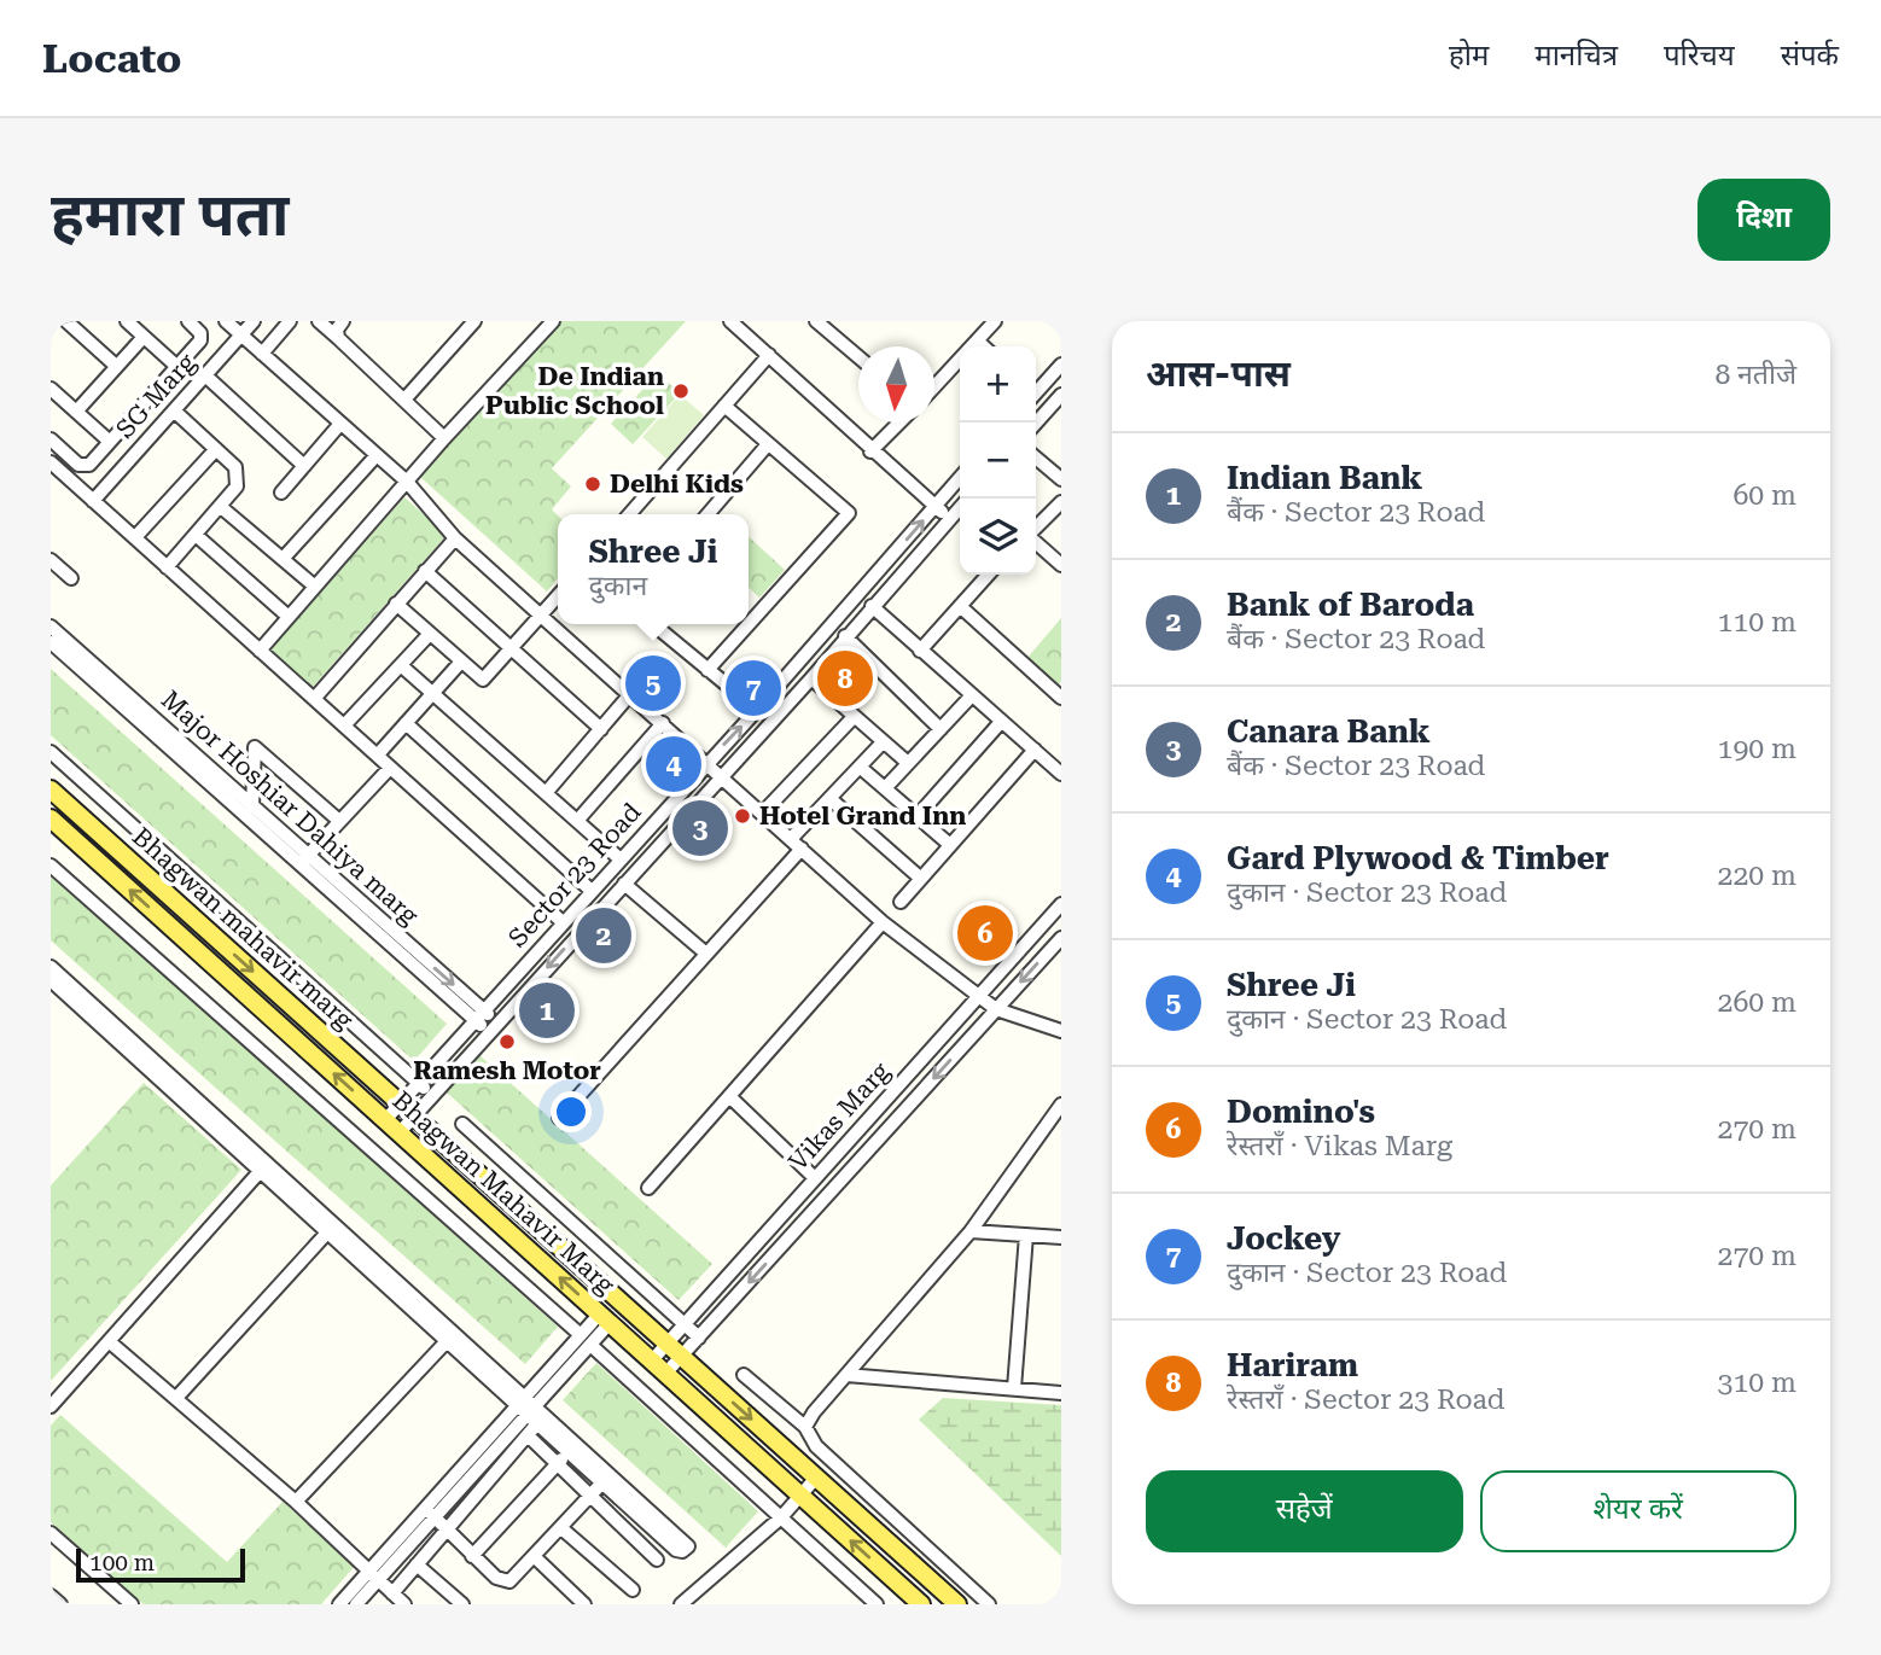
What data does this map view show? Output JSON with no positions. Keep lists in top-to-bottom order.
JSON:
{
  "streets": {
    "main road": ["Bhagwan mahavir marg", "Bhagwan Mahavir Marg"],
    "street": [
      "SG Marg",
      "Major Hoshiar Dahiya marg",
      "Sector 23 Road",
      "Vikas Marg"
    ]
  },
  "crossings": [
    ["Major Hoshiar Dahiya marg", "Sector 23 Road"],
    ["Sector 23 Road", "Bhagwan mahavir marg"],
    ["Sector 23 Road", "Bhagwan Mahavir Marg"],
    ["Bhagwan mahavir marg", "Vikas Marg"],
    ["Vikas Marg", "Bhagwan Mahavir Marg"]
  ],
  "one_way": ["Bhagwan mahavir marg", "Bhagwan Mahavir Marg"],
  "places": [
    "De Indian Public School",
    "Delhi Kids",
    "Hotel Grand Inn",
    "Ramesh Motor"
  ],
  "scale_bar": "100 m",
  "north": "bottom",
  "page": {
    "header": "Locato",
    "nav": [
      "होम",
      "मानचित्र",
      "परिचय",
      "संपर्क"
    ],
    "buttons": [
      "दिशा",
      ["सहेजें", "शेयर करें"]
    ],
    "title": "हमारा पता",
    "heading": ["आस-पास", "8 नतीजे"],
    "map_buttons": ["+", "−"],
    "list": [
      {
        "mark": "1",
        "name": "Indian Bank",
        "note": "बैंक · Sector 23 Road",
        "value": "60 m"
      },
      {
        "mark": "2",
        "name": "Bank of Baroda",
        "note": "बैंक · Sector 23 Road",
        "value": "110 m"
      },
      {
        "mark": "3",
        "name": "Canara Bank",
        "note": "बैंक · Sector 23 Road",
        "value": "190 m"
      },
      {
        "mark": "4",
        "name": "Gard Plywood & Timber",
        "note": "दुकान · Sector 23 Road",
        "value": "220 m"
      },
      {
        "mark": "5",
        "name": "Shree Ji",
        "note": "दुकान · Sector 23 Road",
        "value": "260 m"
      },
      {
        "mark": "6",
        "name": "Domino's",
        "note": "रेस्तराँ · Vikas Marg",
        "value": "270 m"
      },
      {
        "mark": "7",
        "name": "Jockey",
        "note": "दुकान · Sector 23 Road",
        "value": "270 m"
      },
      {
        "mark": "8",
        "name": "Hariram",
        "note": "रेस्तराँ · Sector 23 Road",
        "value": "310 m"
      }
    ],
    "popup": ["Shree Ji", "दुकान"],
    "pins": [
      "8",
      "5",
      "7",
      "4",
      "3",
      "6",
      "2",
      "1"
    ],
    "scale": "100 m"
  }
}
